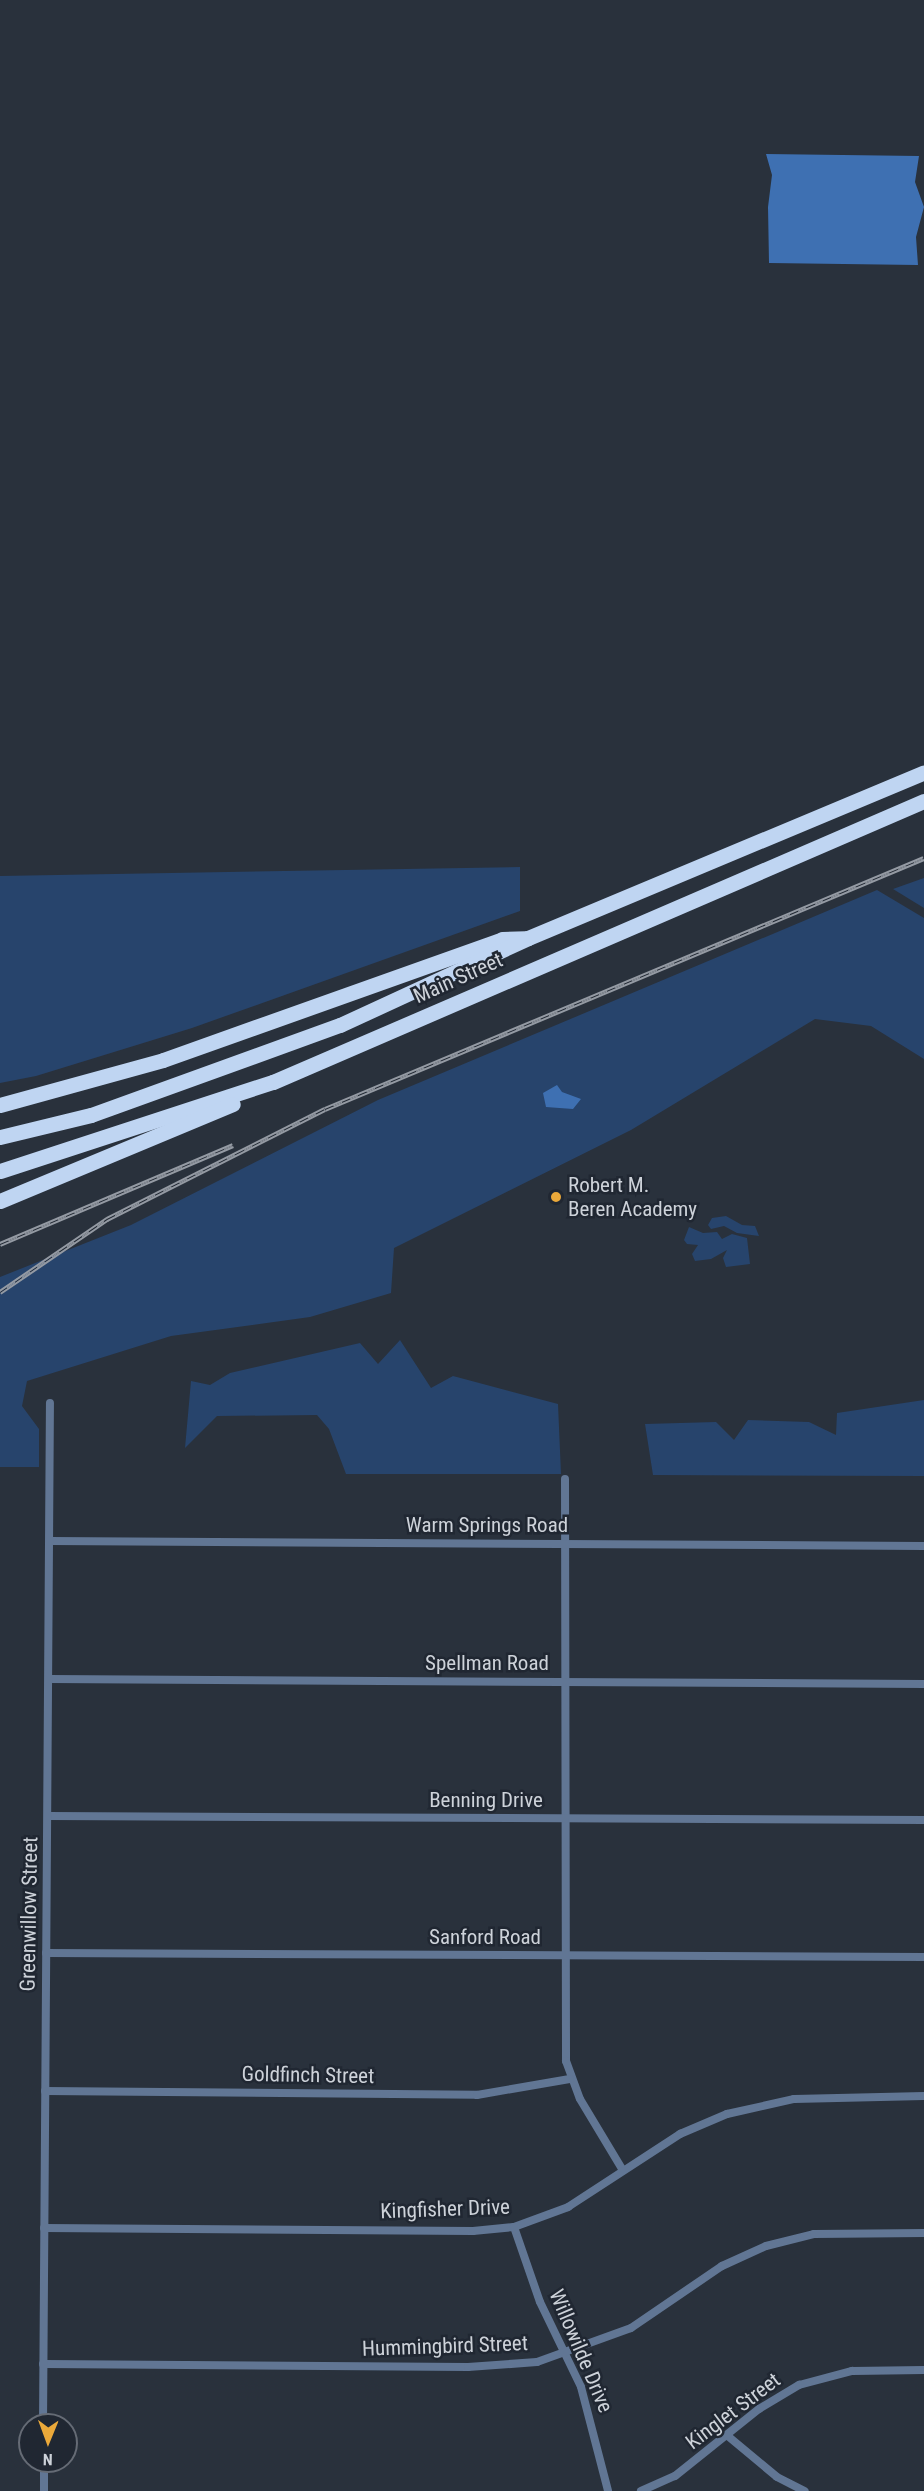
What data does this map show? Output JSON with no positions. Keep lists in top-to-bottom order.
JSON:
{
  "streets": {
    "highway": ["Main Street"],
    "street": [
      "Warm Springs Road",
      "Spellman Road",
      "Benning Drive",
      "Greenwillow Street",
      "Sanford Road",
      "Goldfinch Street",
      "Kingfisher Drive",
      "Hummingbird Street",
      "Willowilde Drive",
      "Kinglet Street"
    ]
  },
  "crossings": [
    ["Warm Springs Road", "Greenwillow Street"],
    ["Spellman Road", "Greenwillow Street"],
    ["Benning Drive", "Greenwillow Street"],
    ["Greenwillow Street", "Sanford Road"],
    ["Greenwillow Street", "Goldfinch Street"],
    ["Greenwillow Street", "Kingfisher Drive"],
    ["Greenwillow Street", "Hummingbird Street"],
    ["Kingfisher Drive", "Willowilde Drive"],
    ["Hummingbird Street", "Willowilde Drive"]
  ],
  "places": ["Robert M. Beren Academy"],
  "north": "bottom"
}
